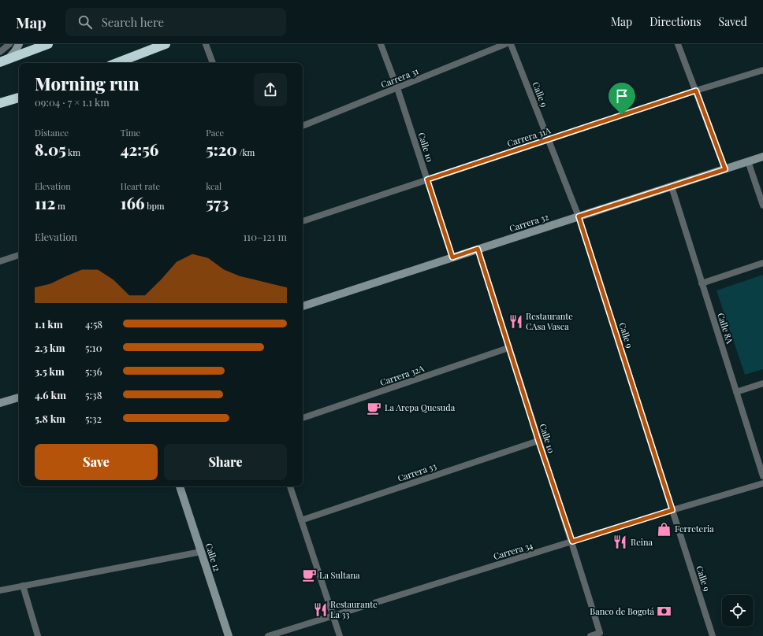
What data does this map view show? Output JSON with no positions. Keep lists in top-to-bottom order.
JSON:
{
  "streets": {
    "street": [
      "Carrera 31",
      "Calle 9",
      "Carrera 31A",
      "Calle 10",
      "Carrera 32",
      "Calle 8A",
      "Carrera 32A",
      "Carrera 33",
      "Carrera 34",
      "Calle 12"
    ]
  },
  "crossings": [
    ["Carrera 31", "Calle 10"],
    ["Calle 9", "Carrera 31A"],
    ["Calle 9", "Carrera 32"],
    ["Calle 9", "Carrera 34"],
    ["Carrera 31A", "Calle 10"],
    ["Calle 10", "Carrera 32"],
    ["Calle 10", "Carrera 32A"],
    ["Calle 10", "Carrera 33"],
    ["Calle 10", "Carrera 34"],
    ["Carrera 32", "Calle 8A"]
  ],
  "places": {
    "restaurant": ["Restaurante CAsa Vasca", "Reina", "Restaurante La 33"],
    "cafe": ["La Arepa Quesuda", "La Sultana"],
    "shop": ["Ferreteria"],
    "bank": ["Banco de Bogotá"]
  },
  "page": {
    "header": "Map",
    "search": "Search here",
    "nav": ["Map", "Directions", "Saved"],
    "heading": ["Morning run", "09:04 · 7 × 1.1 km"],
    "stats": [
      ["Distance", "8.05 km"],
      ["Time", "42:56"],
      ["Pace", "5:20 /km"],
      ["Elevation", "112 m"],
      ["Heart rate", "166 bpm"],
      ["kcal", "573"]
    ],
    "chart": ["Elevation", "110–121 m"],
    "list": [
      {
        "name": "1.1 km",
        "note": "4:58"
      },
      {
        "name": "2.3 km",
        "note": "5:10"
      },
      {
        "name": "3.5 km",
        "note": "5:36"
      },
      {
        "name": "4.6 km",
        "note": "5:38"
      },
      {
        "name": "5.8 km",
        "note": "5:32"
      }
    ],
    "buttons": ["Save", "Share"]
  }
}
